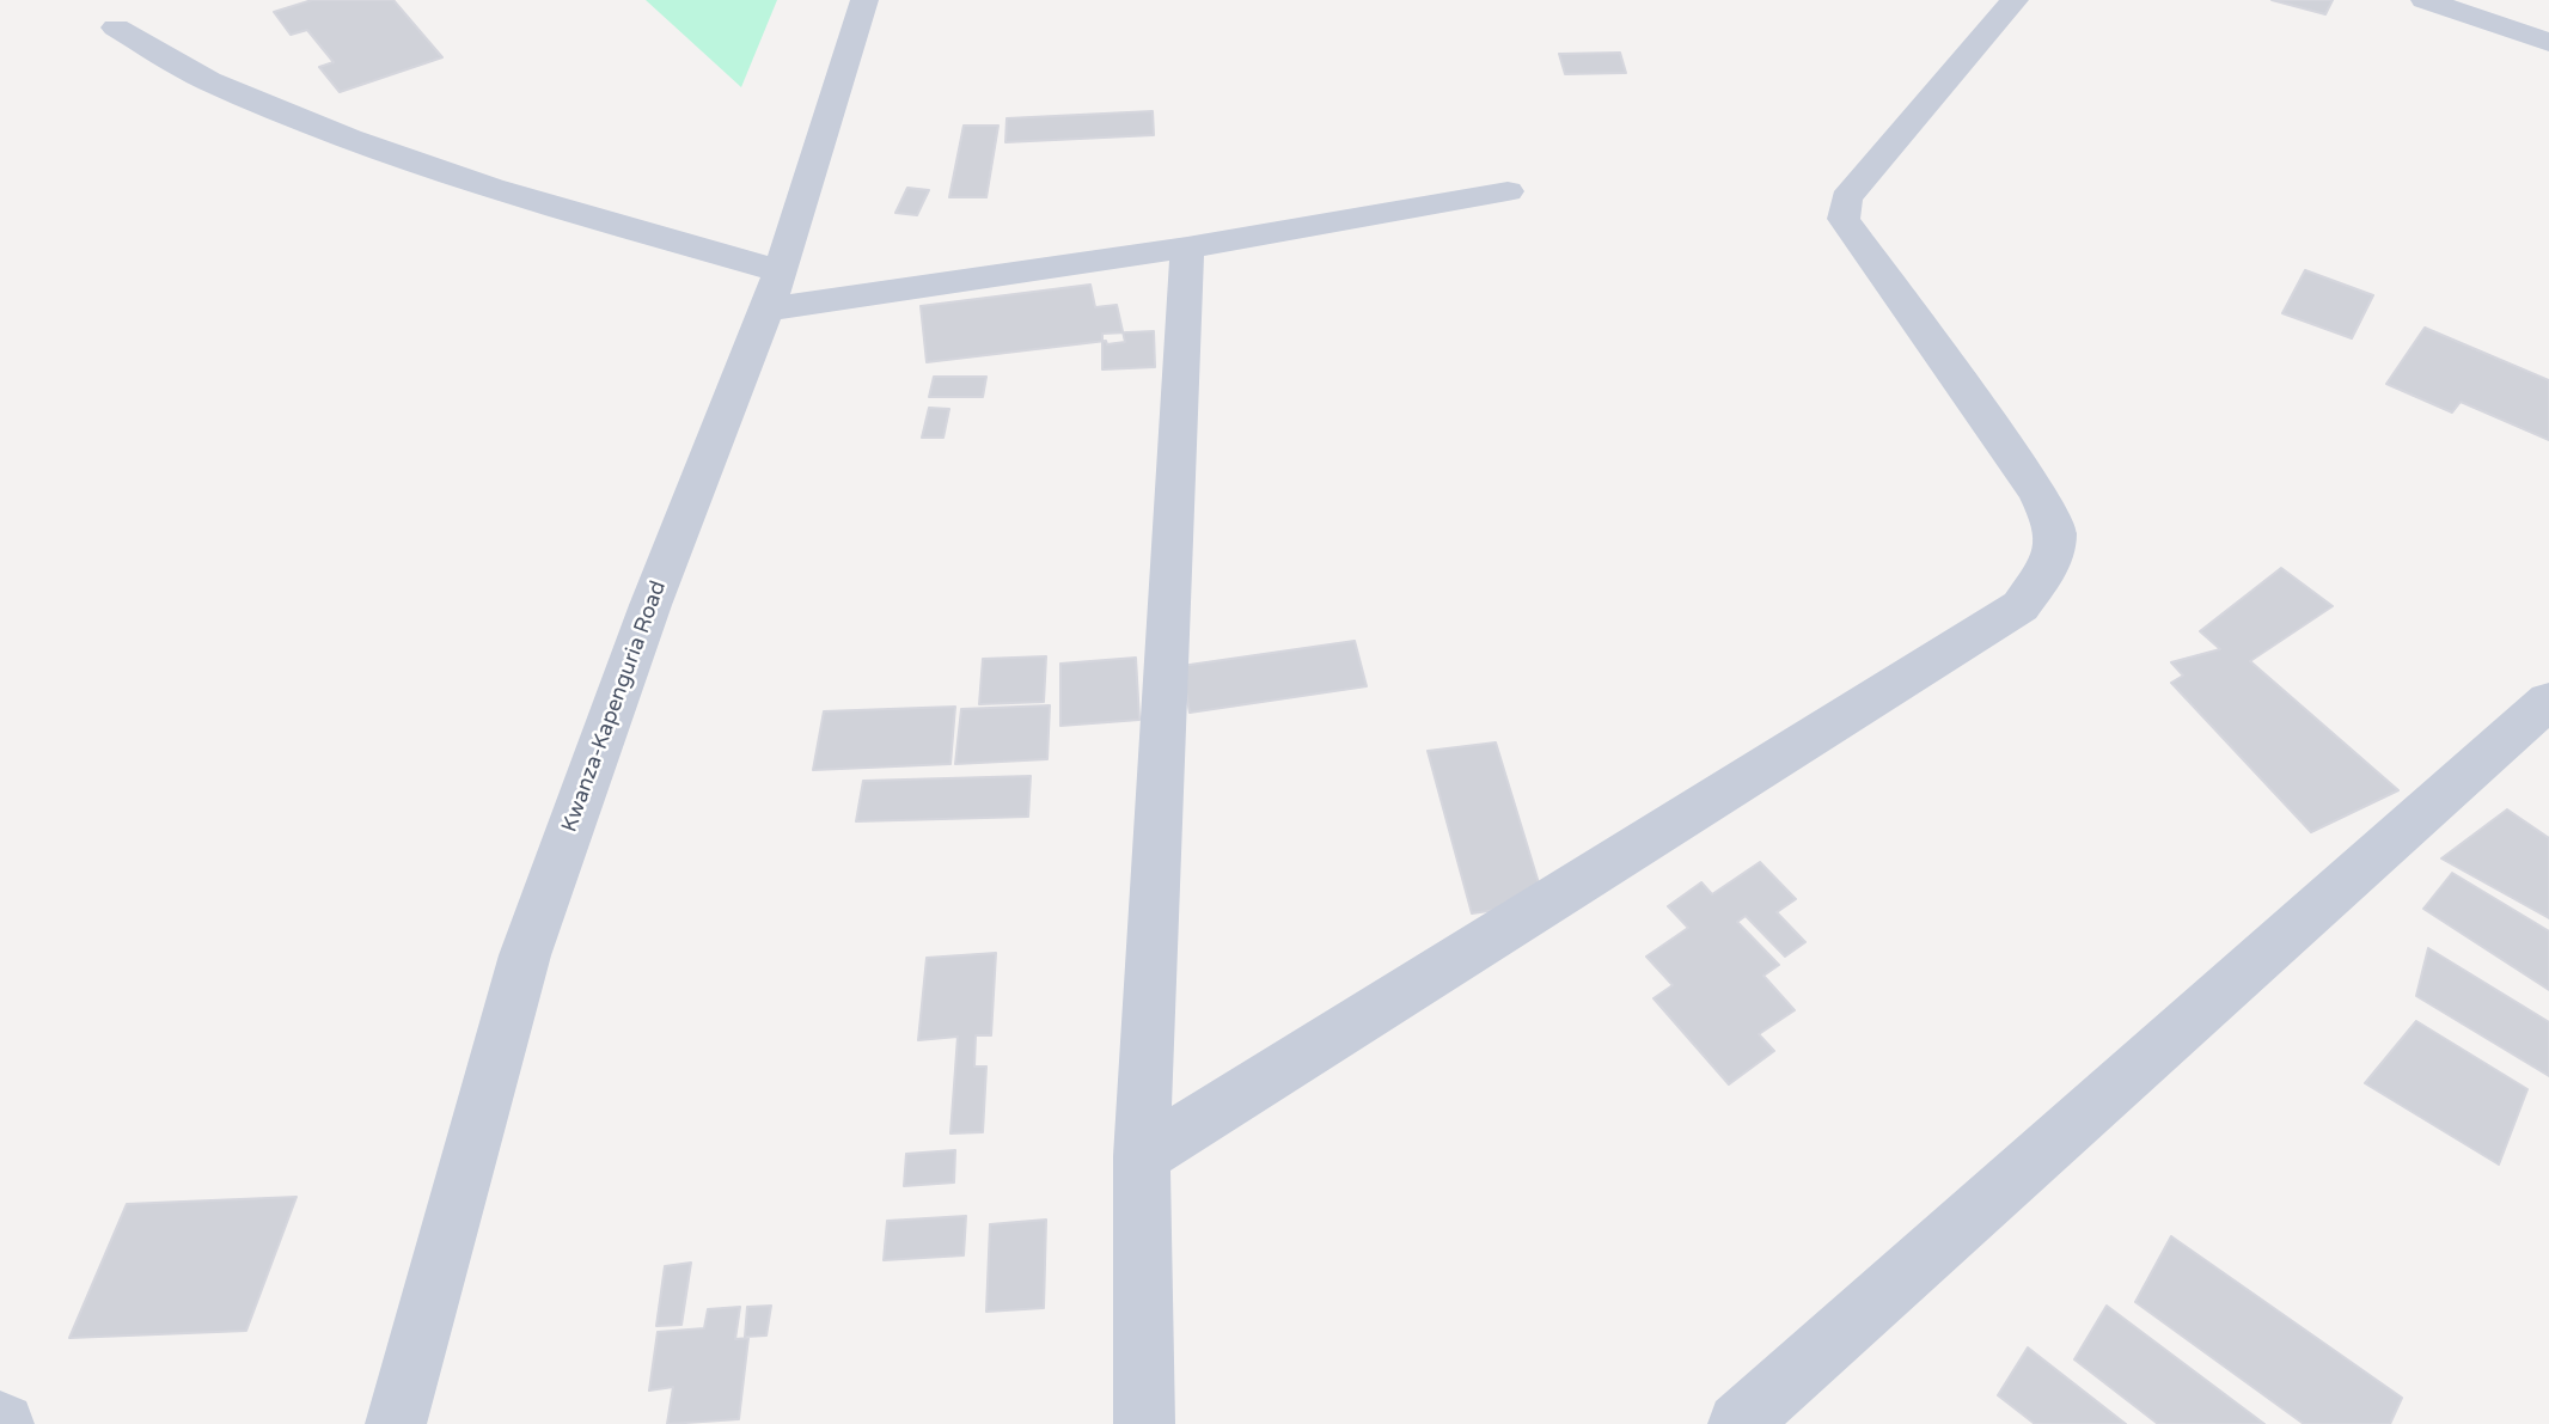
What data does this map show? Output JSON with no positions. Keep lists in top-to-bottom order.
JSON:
{
  "streets": {
    "street": ["Kwanza-Kapenguria Road"]
  }
}
